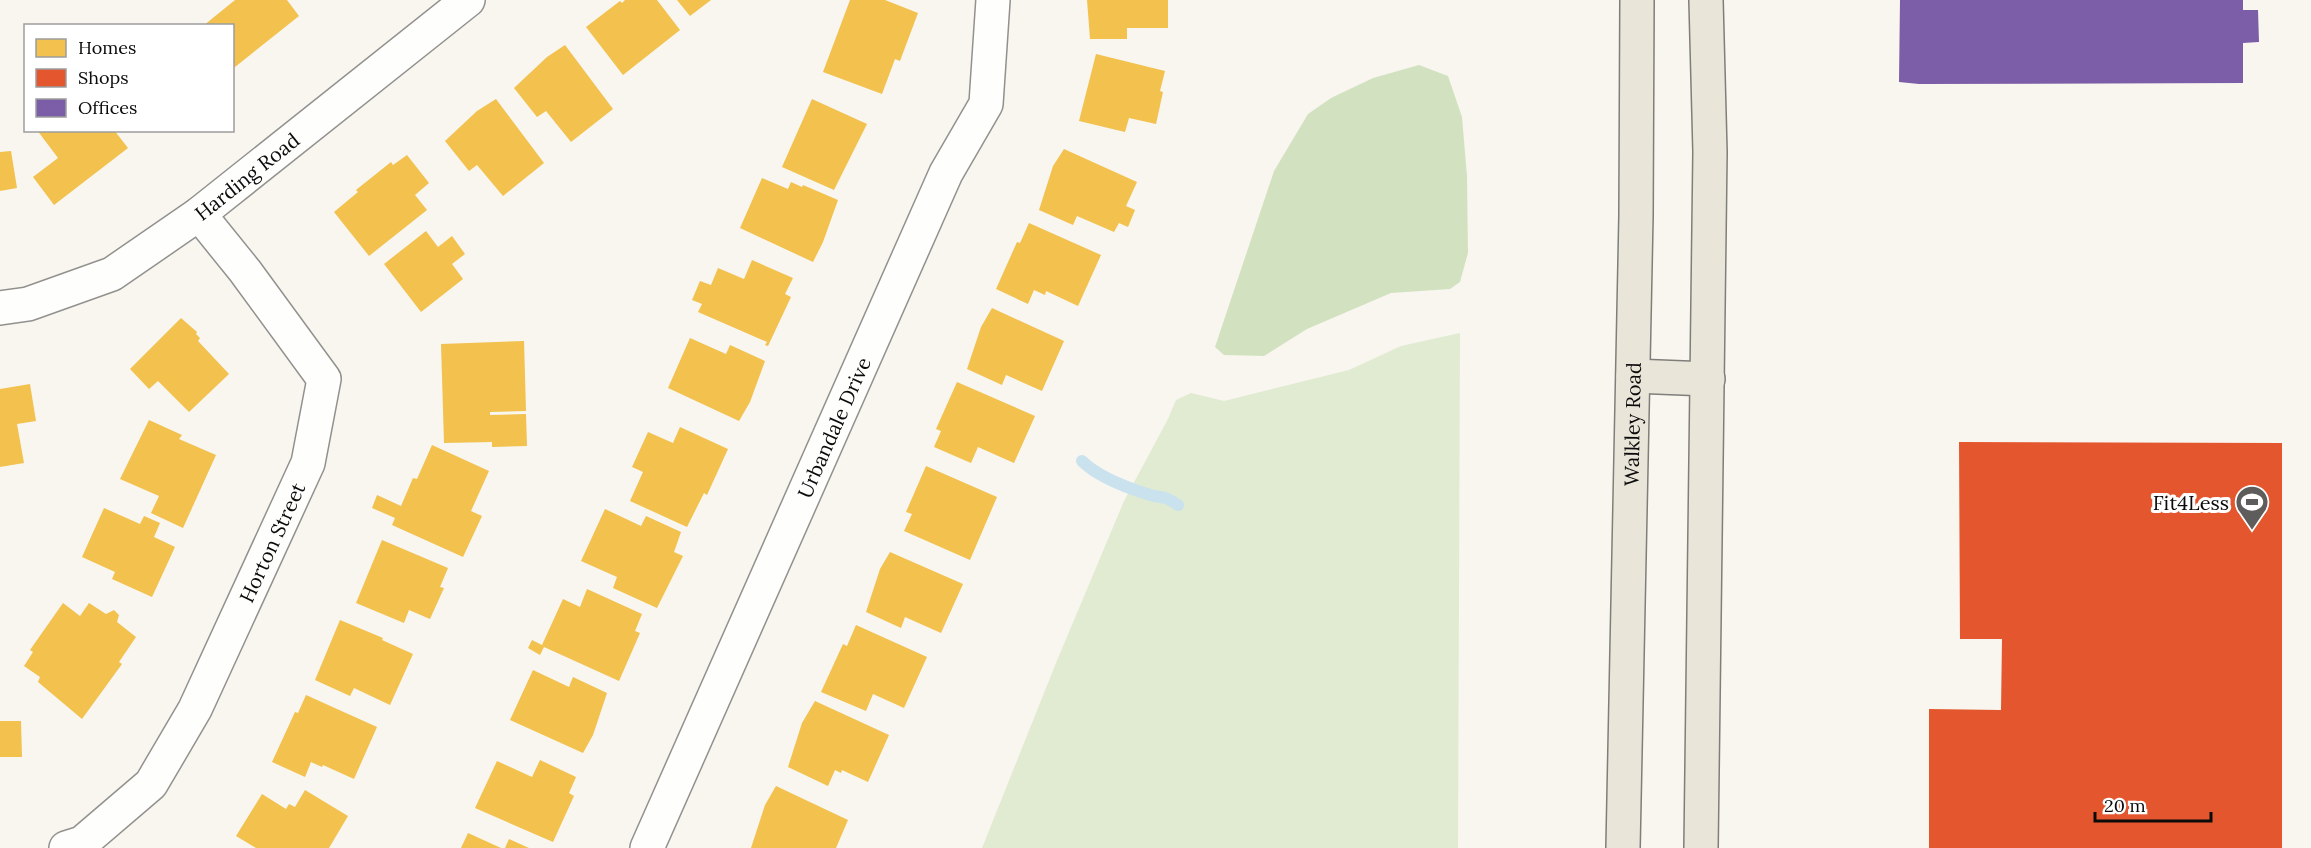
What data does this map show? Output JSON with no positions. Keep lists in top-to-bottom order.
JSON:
{
  "streets": {
    "main road": ["Walkley Road"],
    "street": ["Harding Road", "Urbandale Drive", "Horton Street"]
  },
  "crossings": [
    ["Harding Road", "Horton Street"]
  ],
  "places": {
    "sports": ["Fit4Less"]
  },
  "legend": ["Homes", "Shops", "Offices"],
  "scale_bar": "20 m"
}
